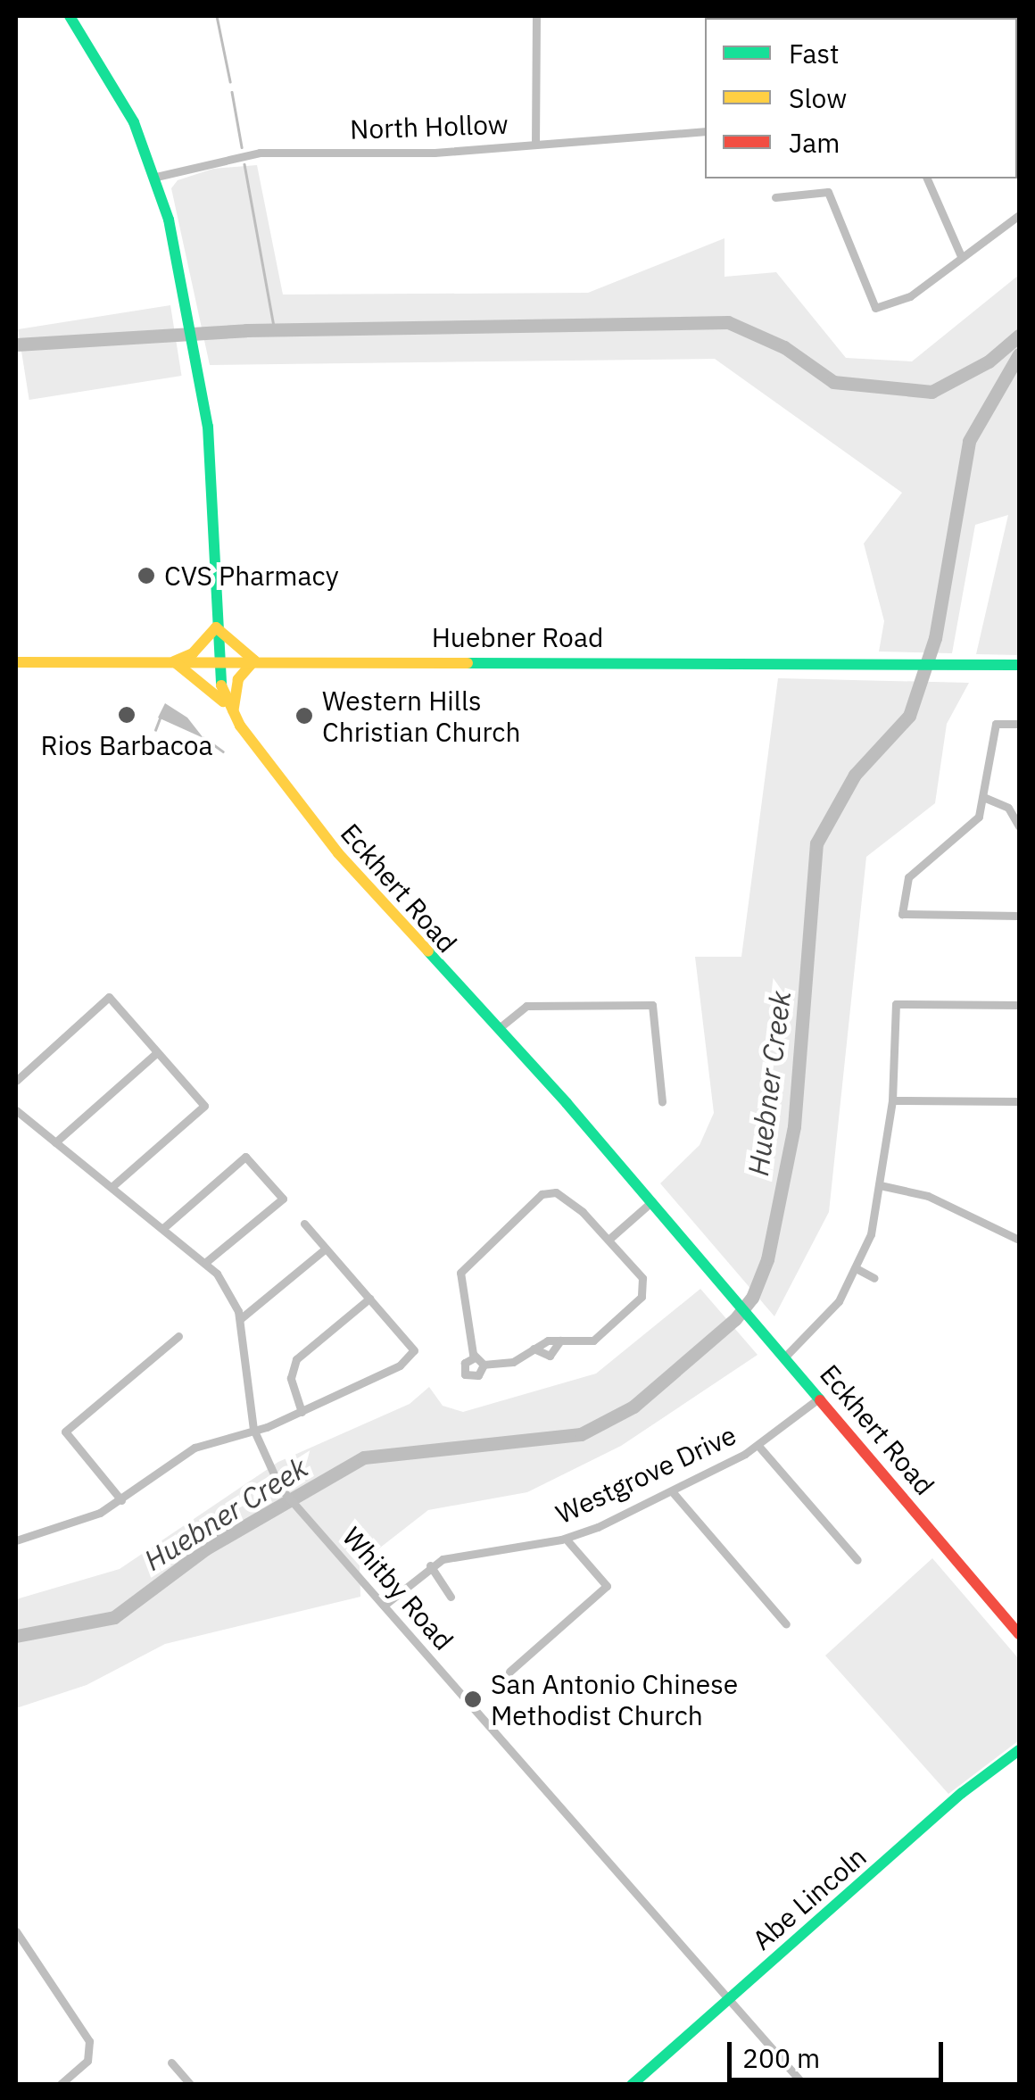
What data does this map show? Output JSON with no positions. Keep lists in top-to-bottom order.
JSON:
{
  "streets": {
    "main road": ["Huebner Road", "Eckhert Road", "Abe Lincoln"],
    "street": ["North Hollow", "Westgrove Drive", "Whitby Road"]
  },
  "crossings": [
    ["North Hollow", "Eckhert Road"],
    ["Huebner Road", "Eckhert Road"],
    ["Eckhert Road", "Westgrove Drive"],
    ["Westgrove Drive", "Whitby Road"],
    ["Whitby Road", "Abe Lincoln"]
  ],
  "water": ["Huebner Creek"],
  "places": [
    "CVS Pharmacy",
    "Rios Barbacoa",
    "Western Hills Christian Church",
    "San Antonio Chinese Methodist Church"
  ],
  "legend": ["Fast", "Slow", "Jam"],
  "scale_bar": "200 m"
}
